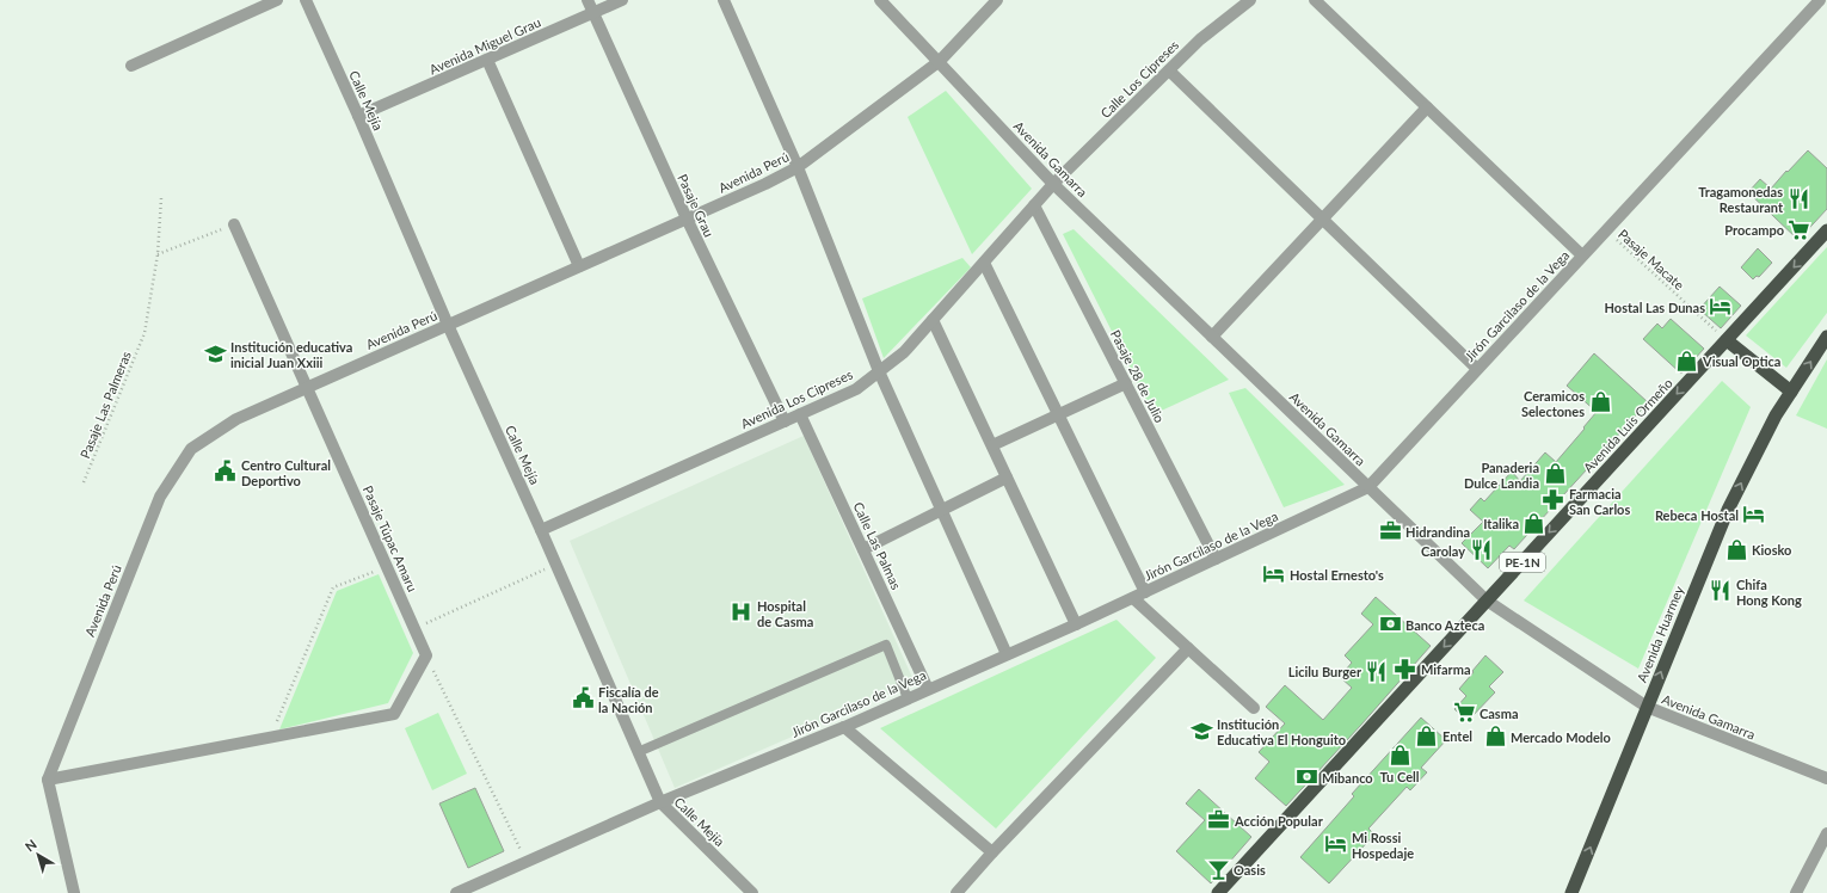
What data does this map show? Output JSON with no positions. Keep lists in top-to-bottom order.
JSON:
{
  "streets": {
    "highway": ["Avenida Luis Ormeño", "PE-1N", "Avenida Huarmey"],
    "street": [
      "Avenida Miguel Grau",
      "Calle Los Cipreses",
      "Calle Mejía",
      "Avenida Gamarra",
      "Avenida Perú",
      "Pasaje Grau",
      "Jirón Garcilaso de la Vega",
      "Pasaje 28 de Julio",
      "Avenida Los Cipreses",
      "Pasaje Túpac Amaru",
      "Calle Las Palmas"
    ],
    "path": ["Pasaje Macate", "Pasaje Las Palmeras"]
  },
  "crossings": [
    ["Avenida Miguel Grau", "Calle Mejía"],
    ["Avenida Miguel Grau", "Pasaje Grau"],
    ["Calle Los Cipreses", "Avenida Gamarra"],
    ["Calle Los Cipreses", "Avenida Los Cipreses"],
    ["Calle Mejía", "Avenida Perú"],
    ["Calle Mejía", "Jirón Garcilaso de la Vega"],
    ["Calle Mejía", "Avenida Los Cipreses"],
    ["Avenida Gamarra", "Avenida Perú"],
    ["Avenida Gamarra", "Jirón Garcilaso de la Vega"],
    ["Avenida Gamarra", "Avenida Los Cipreses"],
    ["Avenida Gamarra", "Avenida Luis Ormeño"],
    ["Avenida Gamarra", "Avenida Huarmey"],
    ["Avenida Perú", "Pasaje Grau"],
    ["Avenida Perú", "Pasaje Túpac Amaru"],
    ["Pasaje Grau", "Avenida Los Cipreses"],
    ["Pasaje Macate", "Jirón Garcilaso de la Vega"],
    ["Pasaje Macate", "Avenida Luis Ormeño"],
    ["Jirón Garcilaso de la Vega", "Pasaje 28 de Julio"],
    ["Jirón Garcilaso de la Vega", "Calle Las Palmas"],
    ["Pasaje 28 de Julio", "Avenida Los Cipreses"],
    ["Avenida Los Cipreses", "Calle Las Palmas"]
  ],
  "one_way": ["Avenida Luis Ormeño", "Avenida Huarmey"],
  "places": {
    "restaurant": [
      "Tragamonedas Restaurant",
      "Carolay",
      "Chifa Hong Kong",
      "Licilu Burger"
    ],
    "supermarket": ["Procampo", "Casma"],
    "hotel": [
      "Hostal Las Dunas",
      "Rebeca Hostal",
      "Hostal Ernesto's",
      "Mi Rossi Hospedaje"
    ],
    "school or university": ["Institución educativa inicial Juan Xxiii", "Institución Educativa El Honguito"],
    "shop": [
      "Visual Optica",
      "Ceramicos Selectones",
      "Panaderia Dulce Landia",
      "Italika",
      "Kiosko",
      "Entel",
      "Mercado Modelo",
      "Tu Cell"
    ],
    "public building": ["Centro Cultural Deportivo", "Fiscalía de la Nación"],
    "pharmacy": ["Farmacia San Carlos", "Mifarma"],
    "office": ["Hidrandina", "Acción Popular"],
    "hospital": ["Hospital de Casma"],
    "bank": ["Banco Azteca", "Mibanco"],
    "bar": ["Oasis"]
  },
  "north": "top left"
}
